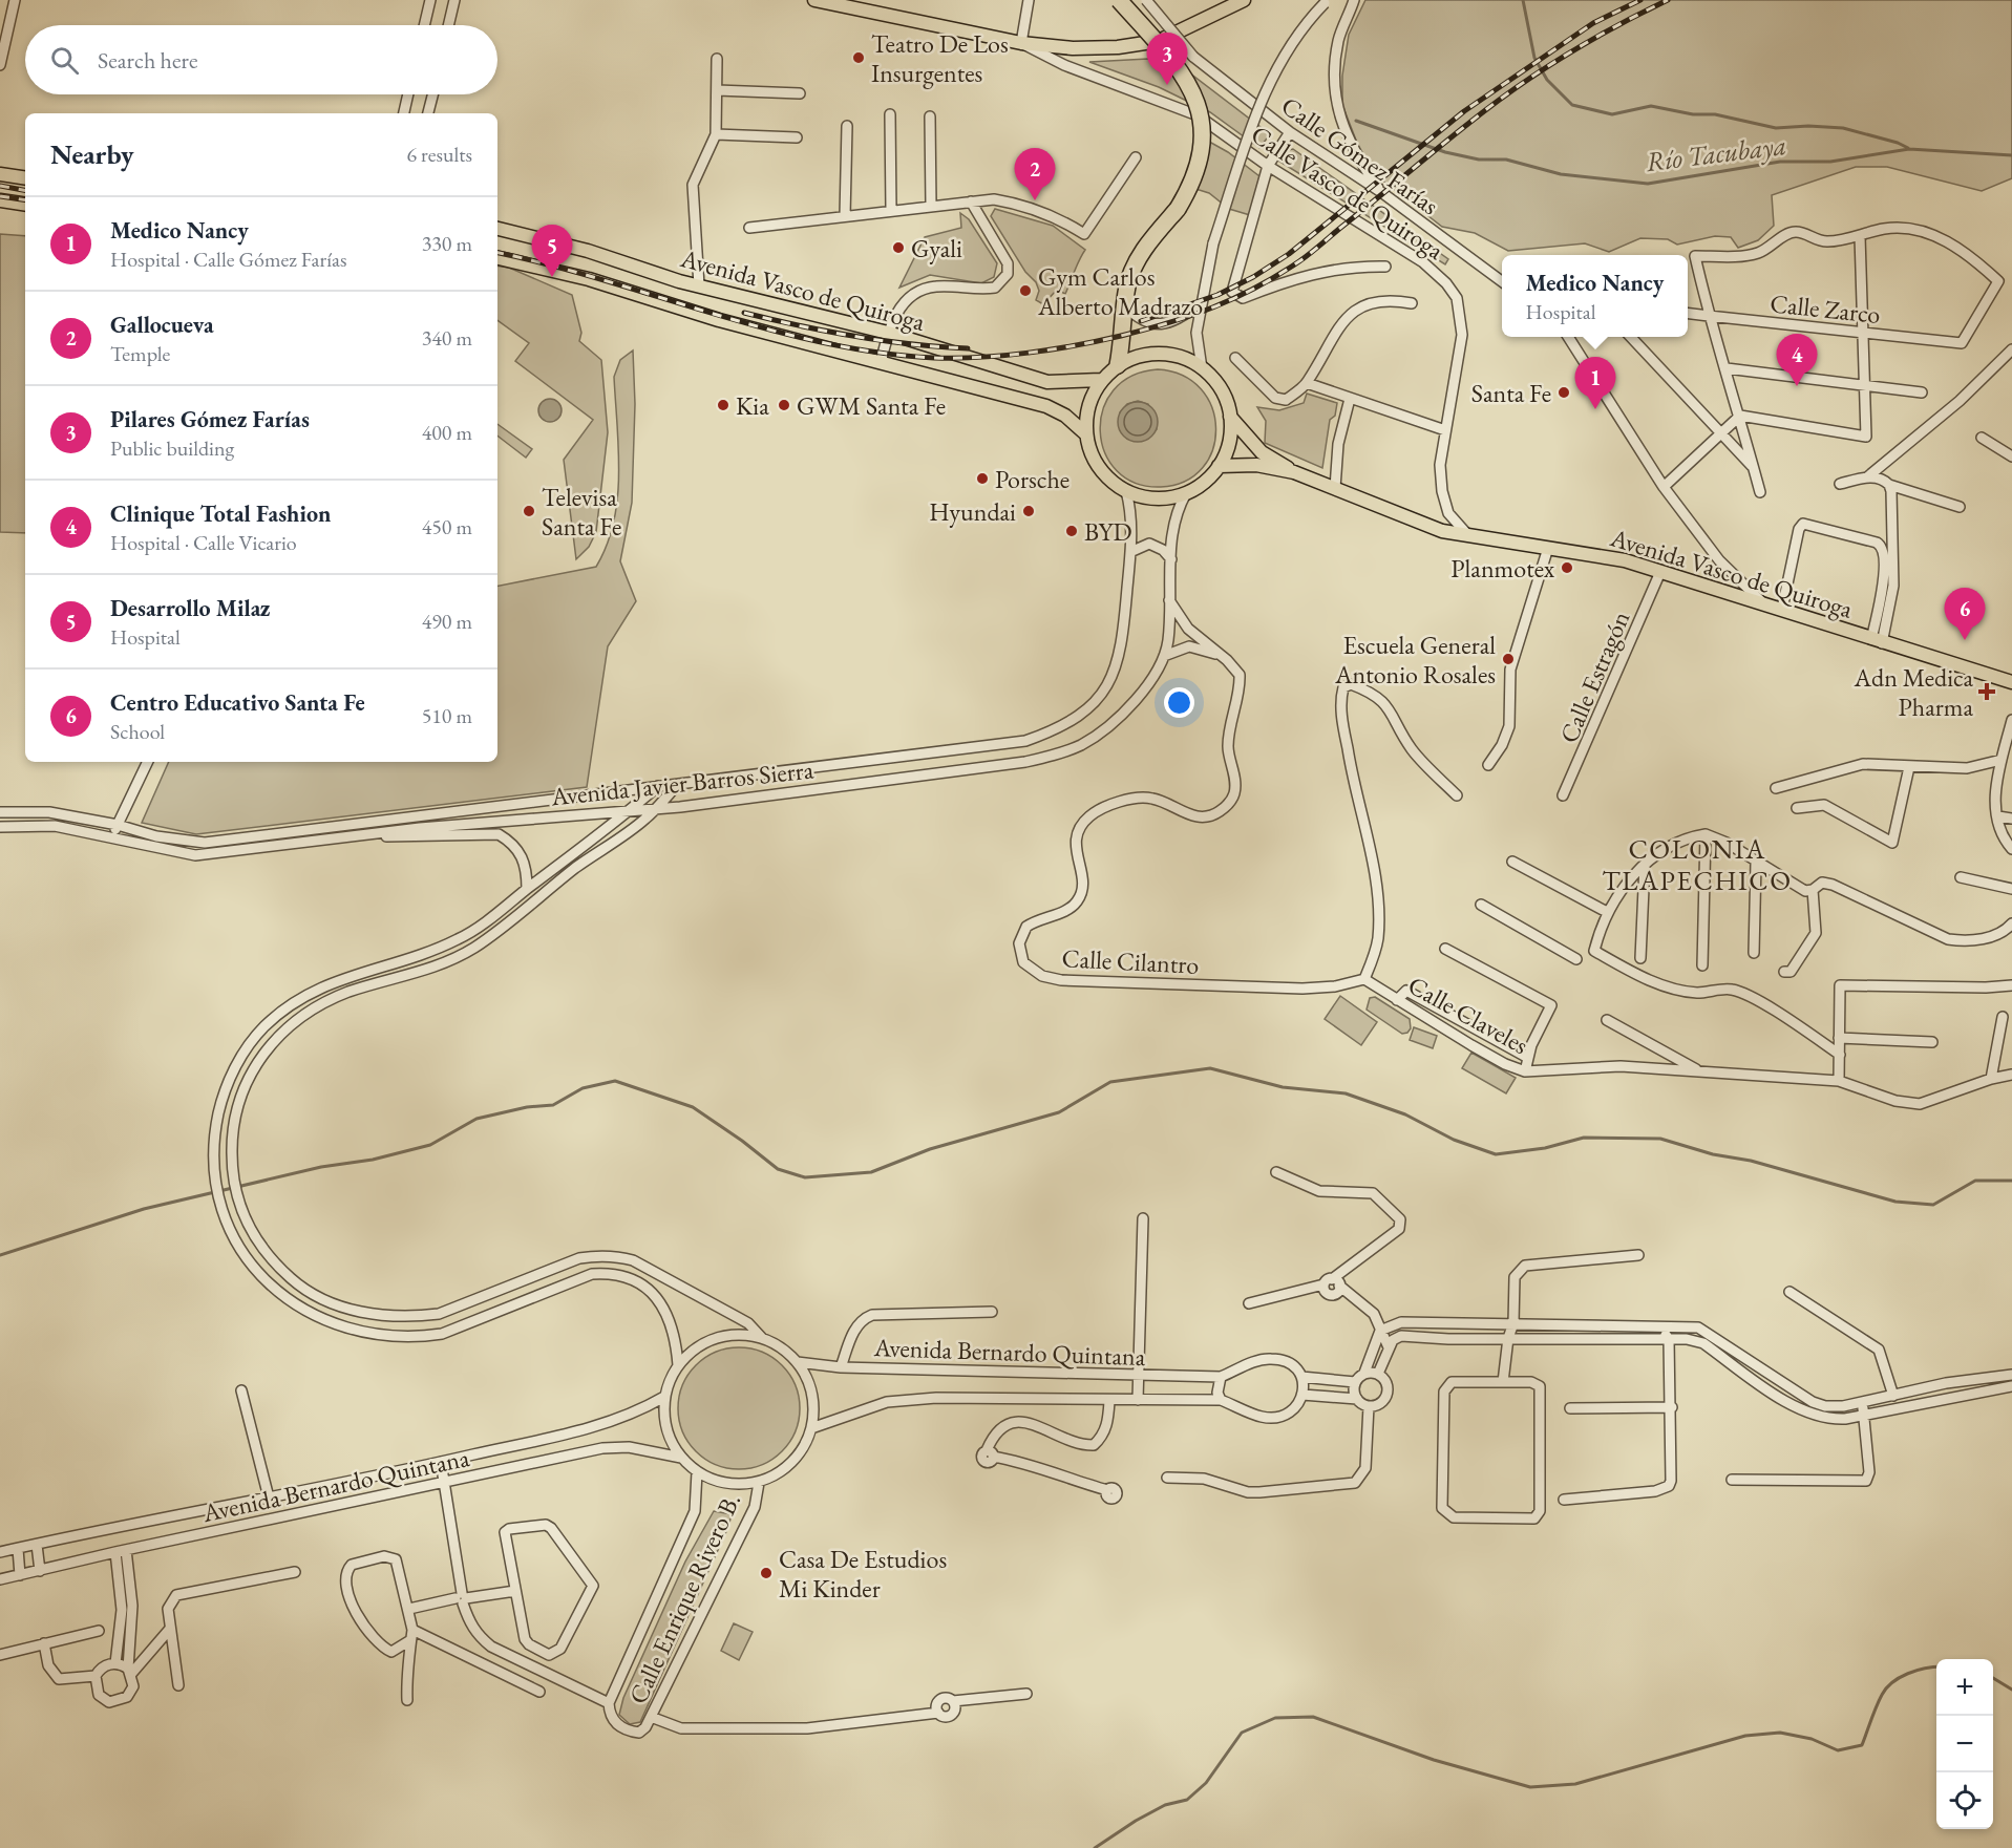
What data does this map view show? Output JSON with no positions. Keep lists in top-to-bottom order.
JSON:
{
  "streets": {
    "main road": ["Avenida Vasco de Quiroga"],
    "street": [
      "Calle Gómez Farías",
      "Calle Vasco de Quiroga",
      "Calle Zarco",
      "Calle Estragón",
      "Avenida Javier Barros Sierra",
      "Calle Cilantro",
      "Calle Claveles",
      "Avenida Bernardo Quintana",
      "Calle Enrique Rivero B."
    ]
  },
  "crossings": [
    ["Calle Vasco de Quiroga", "Avenida Vasco de Quiroga"],
    ["Avenida Vasco de Quiroga", "Calle Estragón"],
    ["Avenida Vasco de Quiroga", "Avenida Javier Barros Sierra"],
    ["Avenida Javier Barros Sierra", "Calle Cilantro"],
    ["Calle Cilantro", "Calle Claveles"],
    ["Avenida Bernardo Quintana", "Calle Enrique Rivero B."]
  ],
  "districts": ["COLONIA TLAPECHICO"],
  "water": ["Río Tacubaya"],
  "places": {
    "other": [
      "Teatro De Los Insurgentes",
      "Gyali",
      "Gym Carlos Alberto Madrazo",
      "Santa Fe",
      "Kia",
      "GWM Santa Fe",
      "Porsche",
      "Televisa Santa Fe",
      "Hyundai",
      "BYD",
      "Planmotex",
      "Escuela General Antonio Rosales",
      "Casa De Estudios Mi Kinder"
    ],
    "health": ["Adn Medica Pharma"]
  },
  "page": {
    "search": "Search here",
    "pins": [
      "3",
      "2",
      "5",
      "4",
      "1",
      "6"
    ],
    "heading": ["Nearby", "6 results"],
    "list": [
      {
        "mark": "1",
        "name": "Medico Nancy",
        "note": "Hospital · Calle Gómez Farías",
        "value": "330 m"
      },
      {
        "mark": "2",
        "name": "Gallocueva",
        "note": "Temple",
        "value": "340 m"
      },
      {
        "mark": "3",
        "name": "Pilares Gómez Farías",
        "note": "Public building",
        "value": "400 m"
      },
      {
        "mark": "4",
        "name": "Clinique Total Fashion",
        "note": "Hospital · Calle Vicario",
        "value": "450 m"
      },
      {
        "mark": "5",
        "name": "Desarrollo Milaz",
        "note": "Hospital",
        "value": "490 m"
      },
      {
        "mark": "6",
        "name": "Centro Educativo Santa Fe",
        "note": "School",
        "value": "510 m"
      }
    ],
    "popup": ["Medico Nancy", "Hospital"],
    "map_buttons": ["+", "−"]
  }
}
